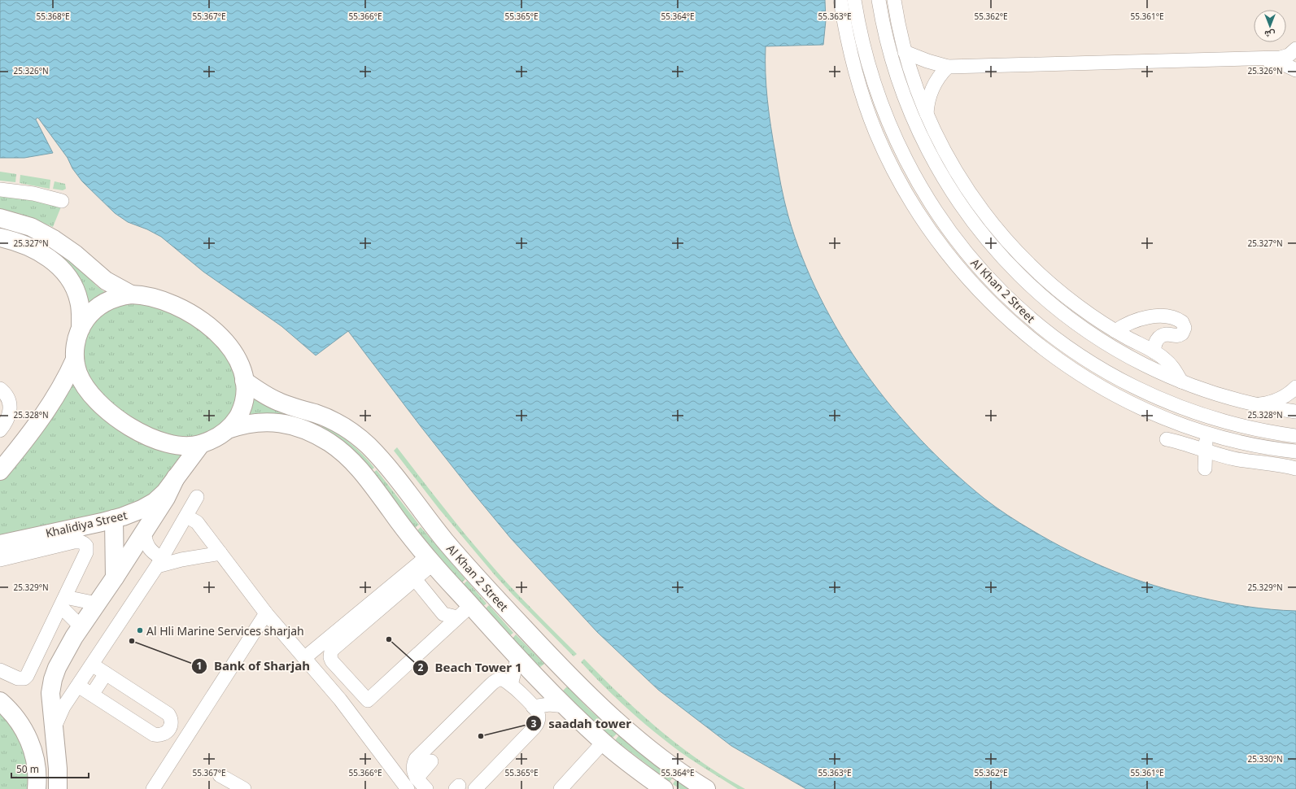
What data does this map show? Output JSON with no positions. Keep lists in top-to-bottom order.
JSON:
{
  "streets": {
    "main road": ["Al Khan 2 Street", "Khalidiya Street"]
  },
  "places": [
    "Al Hli Marine Services sharjah",
    "Beach Tower 1",
    "Bank of Sharjah",
    "saadah tower"
  ],
  "scale_bar": "50 m",
  "north": "bottom",
  "coordinates": [
    "55.368°E",
    "55.367°E",
    "55.366°E",
    "55.365°E",
    "55.364°E",
    "55.363°E",
    "55.362°E",
    "55.361°E",
    "25.326°N",
    "25.327°N",
    "25.328°N",
    "25.329°N",
    "25.330°N"
  ]
}
